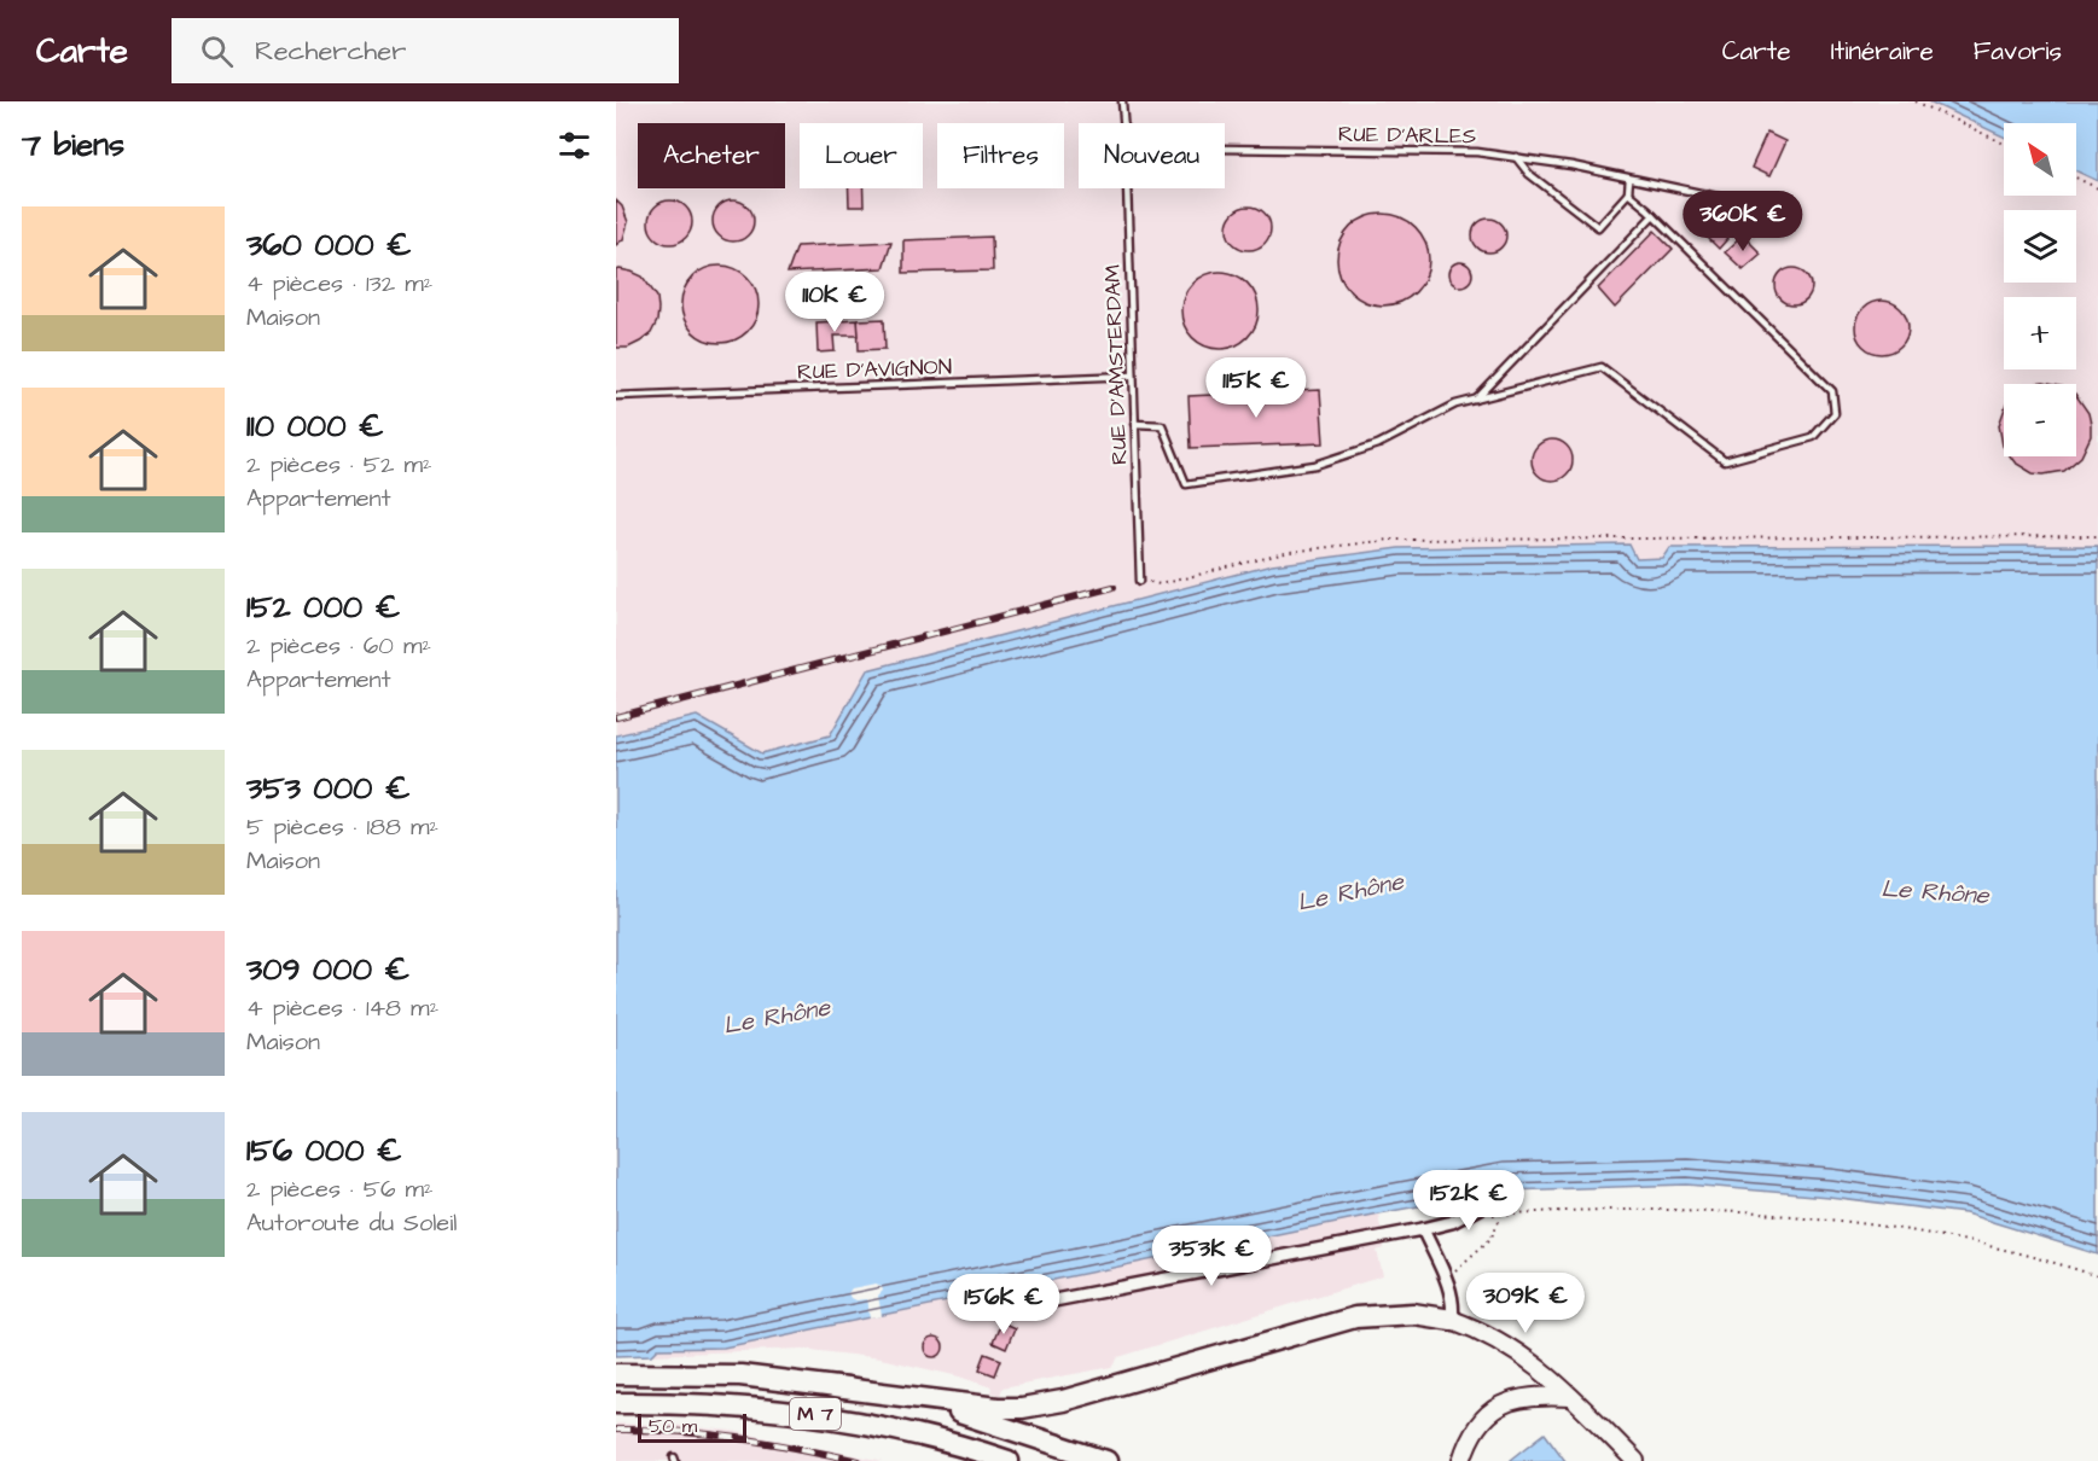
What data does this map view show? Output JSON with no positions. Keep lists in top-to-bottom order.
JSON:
{
  "streets": {
    "highway": ["M 7"],
    "lane": ["RUE D'ARLES", "RUE D'AMSTERDAM", "RUE D'AVIGNON"]
  },
  "crossings": [
    ["RUE D'AMSTERDAM", "RUE D'AVIGNON"]
  ],
  "water": ["Le Rhône"],
  "scale_bar": "50 m",
  "north": "top left",
  "page": {
    "header": "Carte",
    "search": "Rechercher",
    "nav": ["Carte", "Itinéraire", "Favoris"],
    "heading": "7 biens",
    "map_buttons": ["+", "−"],
    "chip": [
      "Acheter",
      "Louer",
      "Filtres",
      "Nouveau"
    ],
    "list": [
      {
        "name": "360 000 €",
        "note": "4 pièces · 132 m² · Maison"
      },
      {
        "name": "110 000 €",
        "note": "2 pièces · 52 m² · Appartement"
      },
      {
        "name": "152 000 €",
        "note": "2 pièces · 60 m² · Appartement"
      },
      {
        "name": "353 000 €",
        "note": "5 pièces · 188 m² · Maison"
      },
      {
        "name": "309 000 €",
        "note": "4 pièces · 148 m² · Maison"
      },
      {
        "name": "156 000 €",
        "note": "2 pièces · 56 m² · Autoroute du Soleil"
      }
    ],
    "price": [
      "360K €",
      "110K €",
      "115K €",
      "152K €",
      "353K €",
      "309K €",
      "156K €"
    ],
    "scale": "50 m"
  }
}
